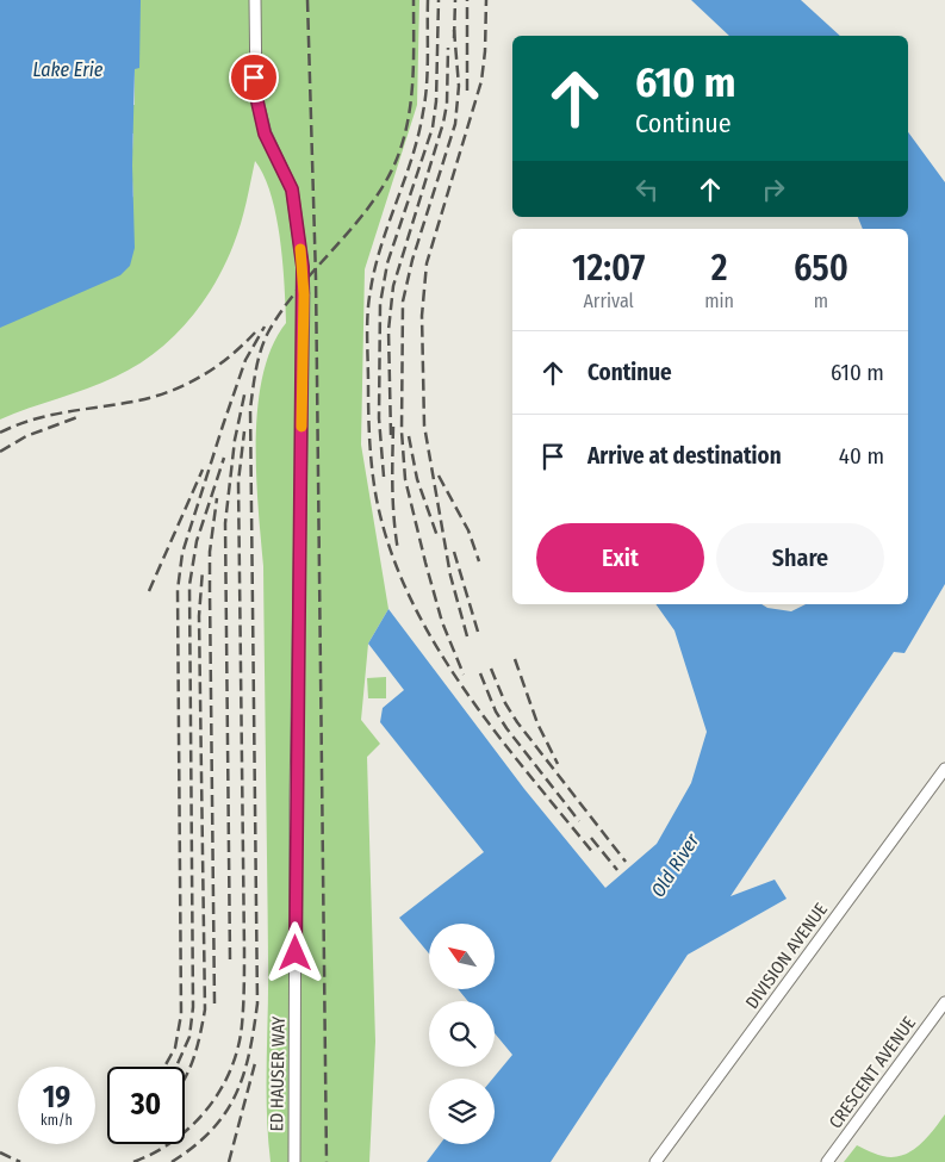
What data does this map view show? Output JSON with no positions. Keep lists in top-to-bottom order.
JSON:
{
  "streets": {
    "street": ["DIVISION AVENUE", "CRESCENT AVENUE", "ED HAUSER WAY"]
  },
  "water": ["Lake Erie", "Old River"],
  "north": "top left",
  "page": {
    "turn": ["610 m", "Continue"],
    "eta": [
      "12:07",
      "Arrival",
      "2",
      "min",
      "650",
      "m"
    ],
    "list": [
      {
        "name": "Continue",
        "value": "610 m"
      },
      {
        "name": "Arrive at destination",
        "value": "40 m"
      }
    ],
    "buttons": ["Exit", "Share"],
    "speed": "19 km/h",
    "limit": "30"
  }
}
